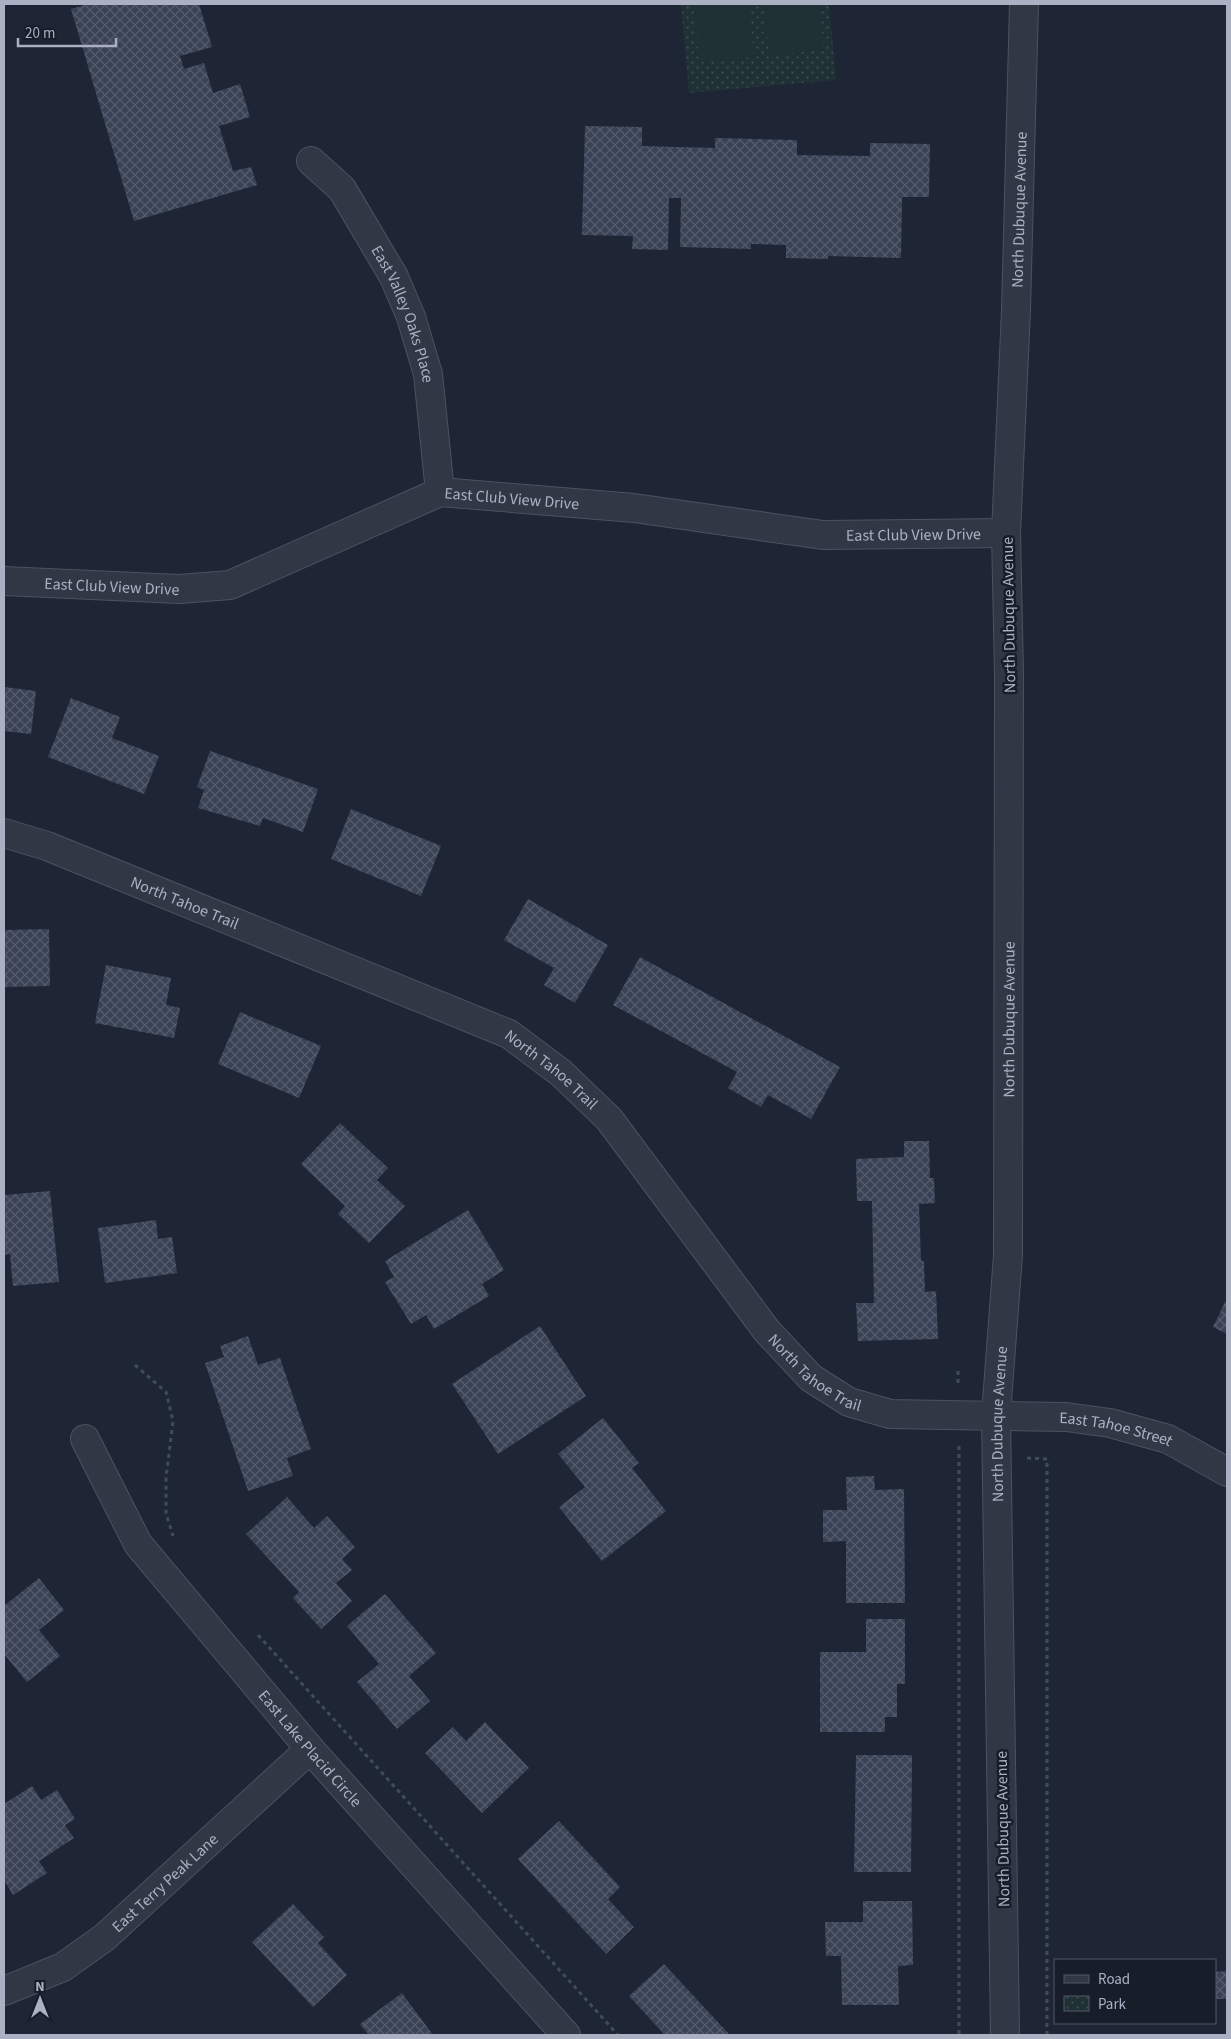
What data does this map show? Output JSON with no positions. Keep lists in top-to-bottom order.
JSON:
{
  "streets": {
    "street": [
      "North Dubuque Avenue",
      "East Valley Oaks Place",
      "East Club View Drive",
      "North Tahoe Trail",
      "East Tahoe Street",
      "East Lake Placid Circle",
      "East Terry Peak Lane"
    ]
  },
  "crossings": [
    ["North Dubuque Avenue", "East Club View Drive"],
    ["North Dubuque Avenue", "North Tahoe Trail"],
    ["North Dubuque Avenue", "East Tahoe Street"],
    ["East Valley Oaks Place", "East Club View Drive"],
    ["North Tahoe Trail", "East Tahoe Street"],
    ["East Lake Placid Circle", "East Terry Peak Lane"]
  ],
  "legend": ["Road", "Park"],
  "scale_bar": "20 m",
  "north": "top"
}
